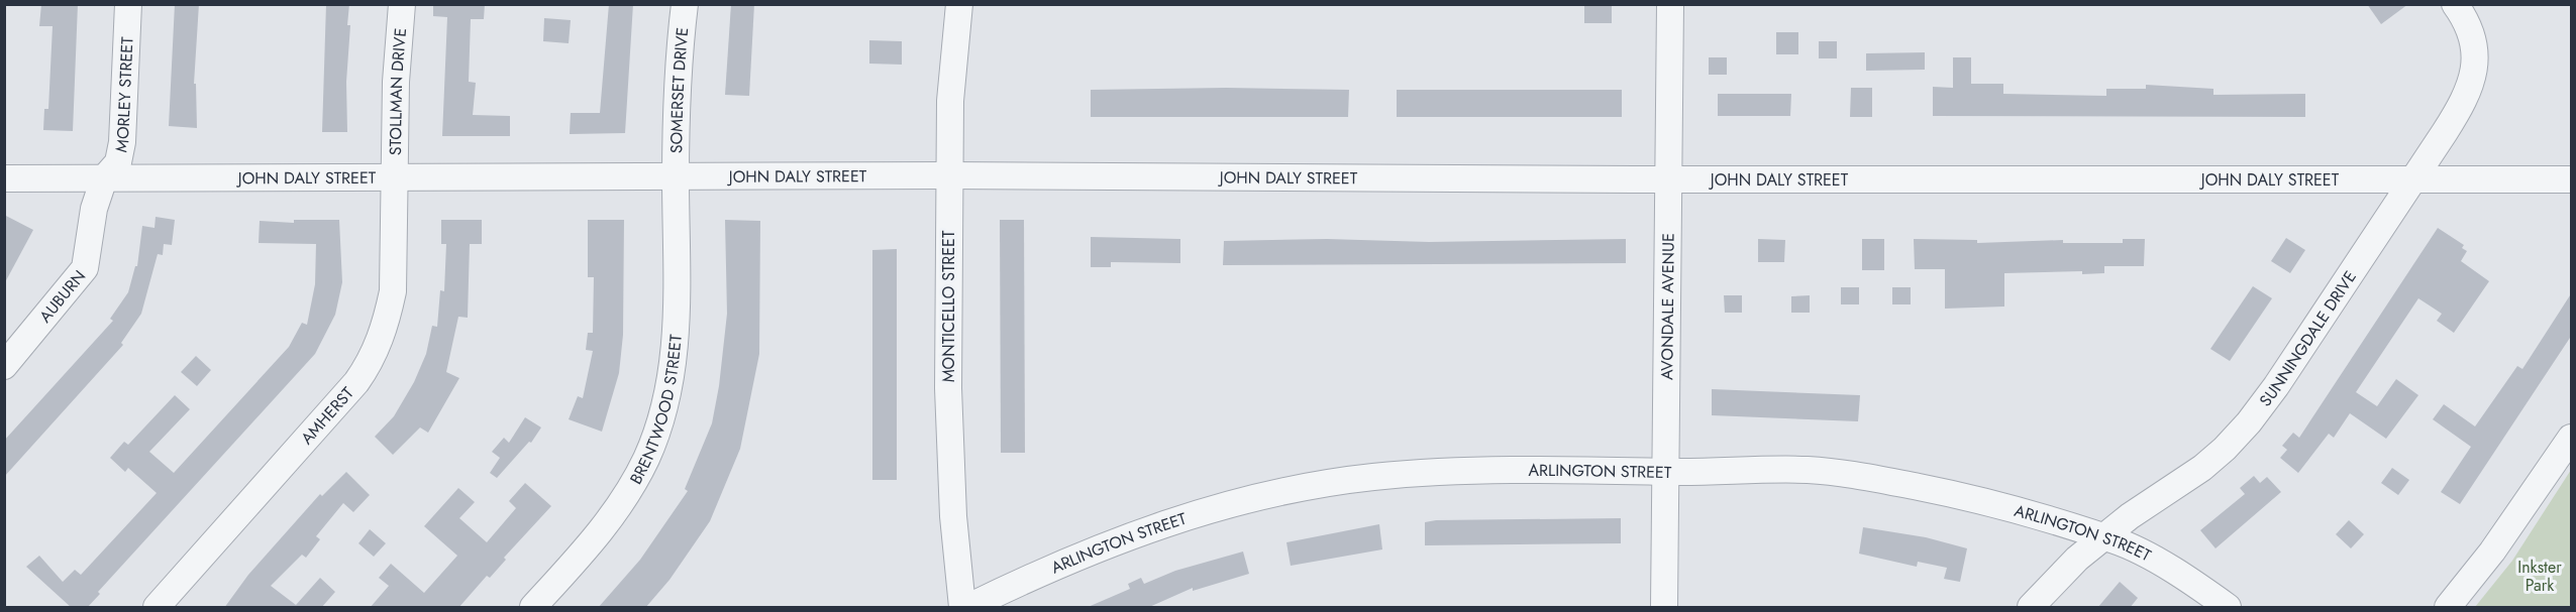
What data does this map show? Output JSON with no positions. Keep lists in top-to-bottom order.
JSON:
{
  "streets": {
    "street": [
      "SOMERSET DRIVE",
      "STOLLMAN DRIVE",
      "MORLEY STREET",
      "JOHN DALY STREET",
      "AUBURN",
      "MONTICELLO STREET",
      "AVONDALE AVENUE",
      "SUNNINGDALE DRIVE",
      "BRENTWOOD STREET",
      "AMHERST",
      "ARLINGTON STREET"
    ]
  },
  "crossings": [
    ["SOMERSET DRIVE", "JOHN DALY STREET"],
    ["SOMERSET DRIVE", "BRENTWOOD STREET"],
    ["STOLLMAN DRIVE", "JOHN DALY STREET"],
    ["STOLLMAN DRIVE", "AMHERST"],
    ["MORLEY STREET", "JOHN DALY STREET"],
    ["MORLEY STREET", "AUBURN"],
    ["JOHN DALY STREET", "AUBURN"],
    ["JOHN DALY STREET", "MONTICELLO STREET"],
    ["JOHN DALY STREET", "AVONDALE AVENUE"],
    ["JOHN DALY STREET", "SUNNINGDALE DRIVE"],
    ["JOHN DALY STREET", "BRENTWOOD STREET"],
    ["JOHN DALY STREET", "AMHERST"],
    ["AVONDALE AVENUE", "ARLINGTON STREET"],
    ["SUNNINGDALE DRIVE", "ARLINGTON STREET"]
  ],
  "parks": ["Inkster Park"]
}
